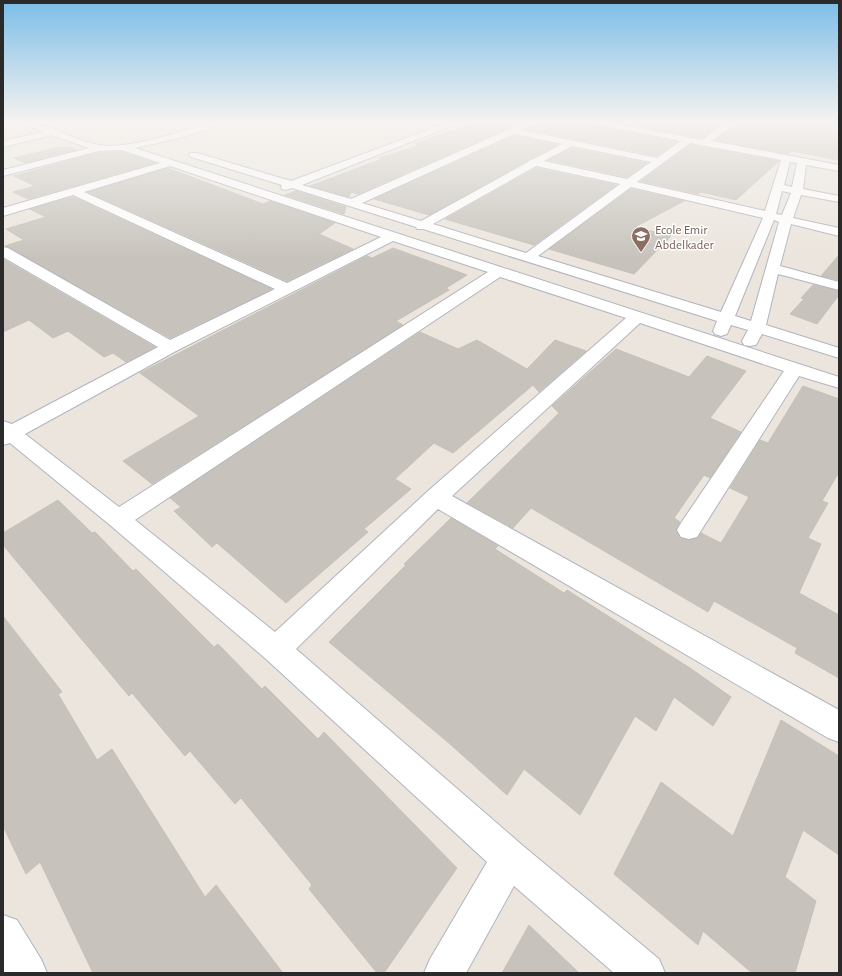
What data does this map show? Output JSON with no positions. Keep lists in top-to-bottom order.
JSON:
{
  "places": {
    "school or university": ["Ecole Emir Abdelkader"]
  }
}
